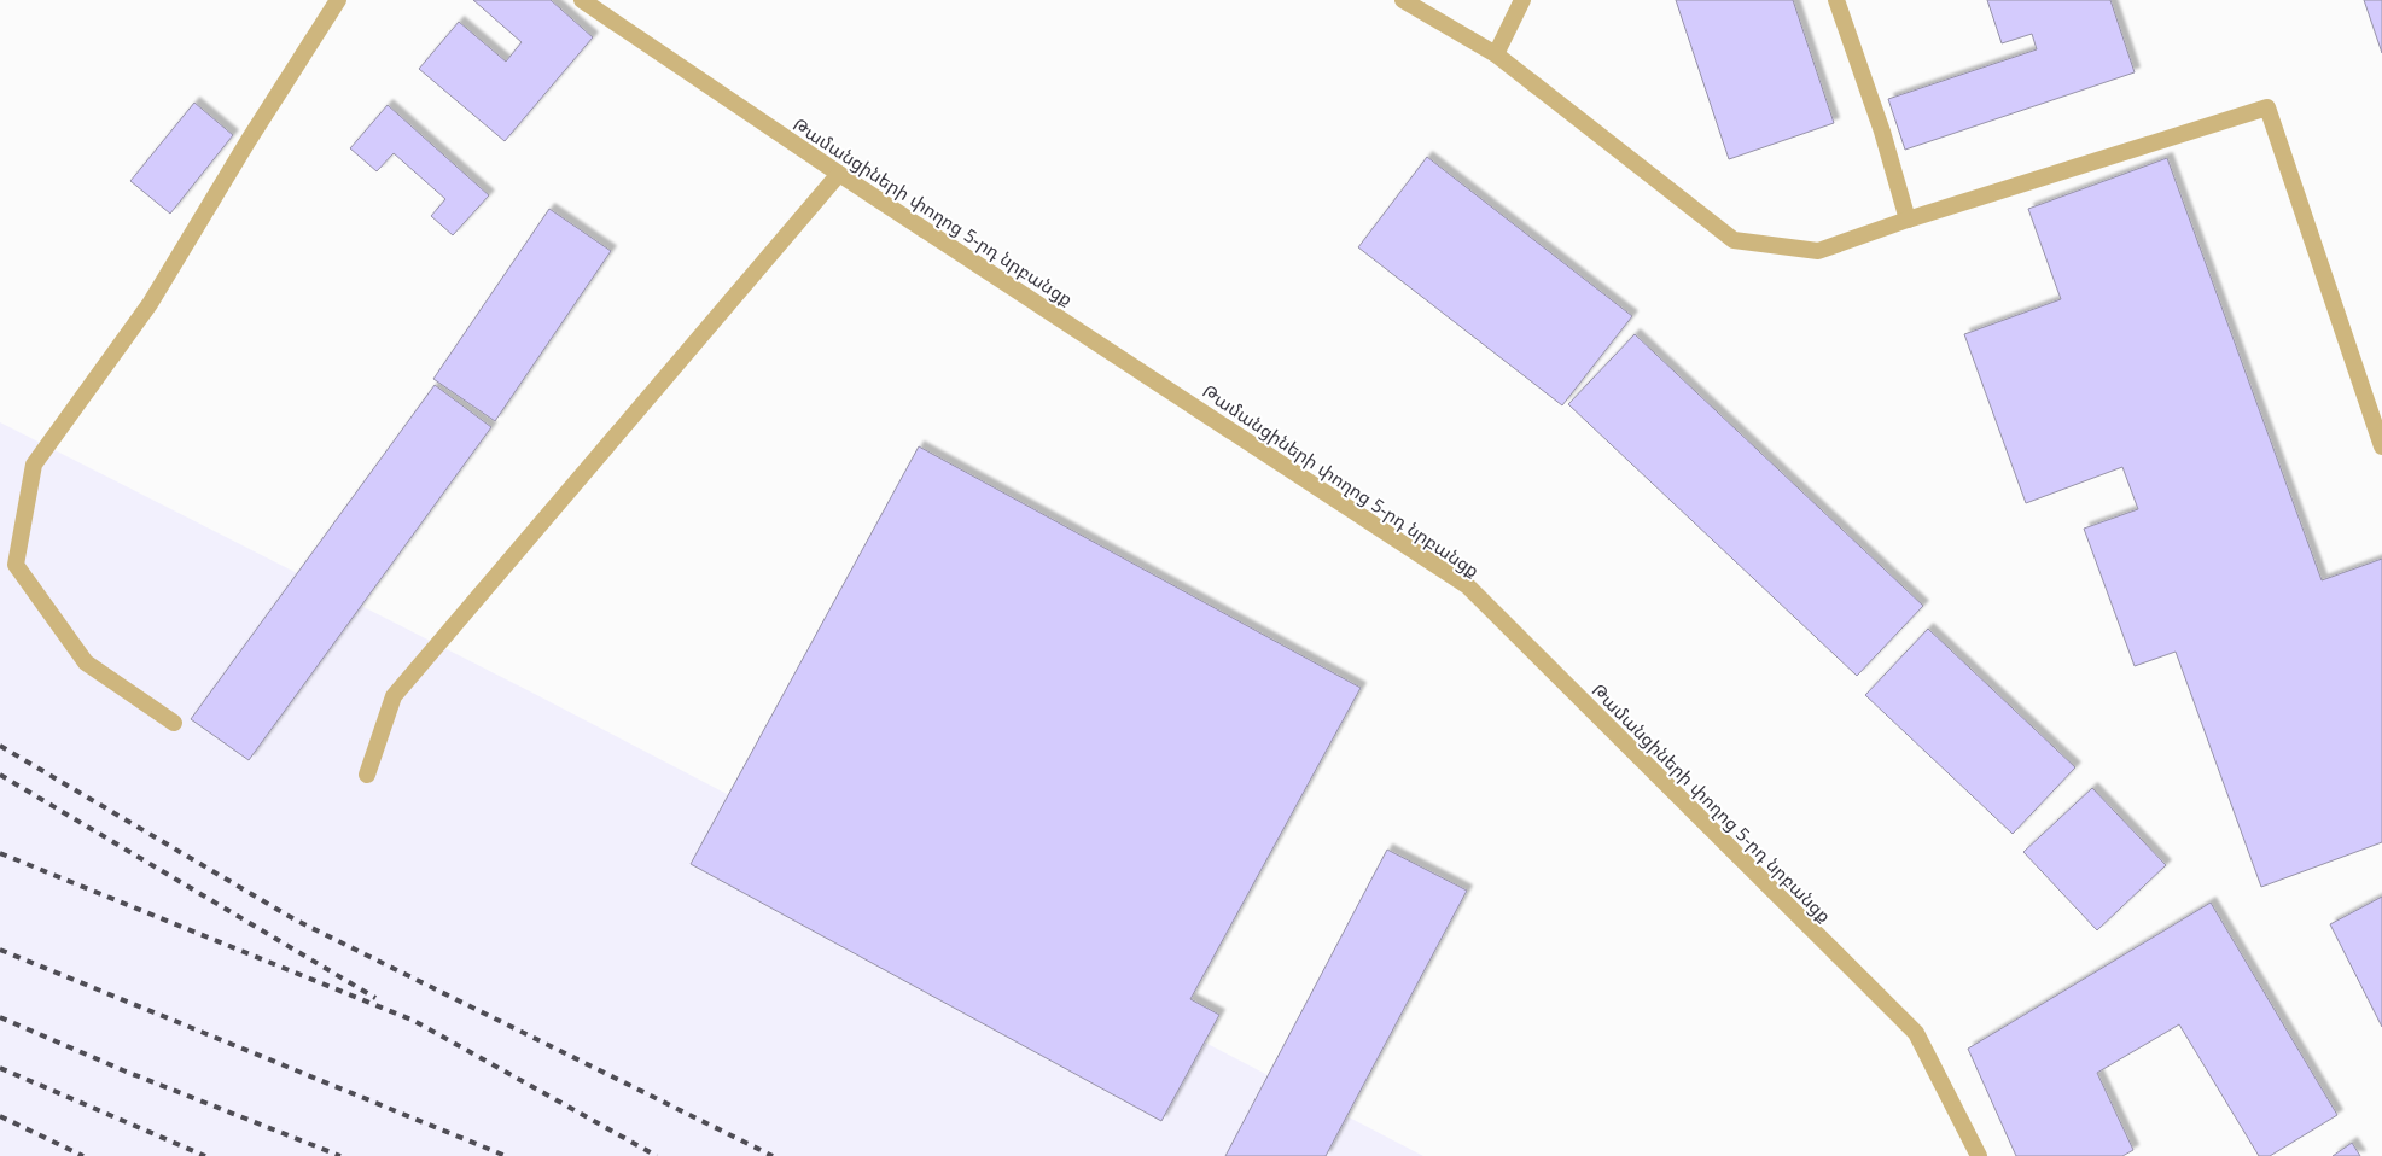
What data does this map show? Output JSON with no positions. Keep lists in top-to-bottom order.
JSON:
{
  "streets": {
    "lane": ["Թամանցիների փողոց 5-րդ նրբանցք"]
  }
}
